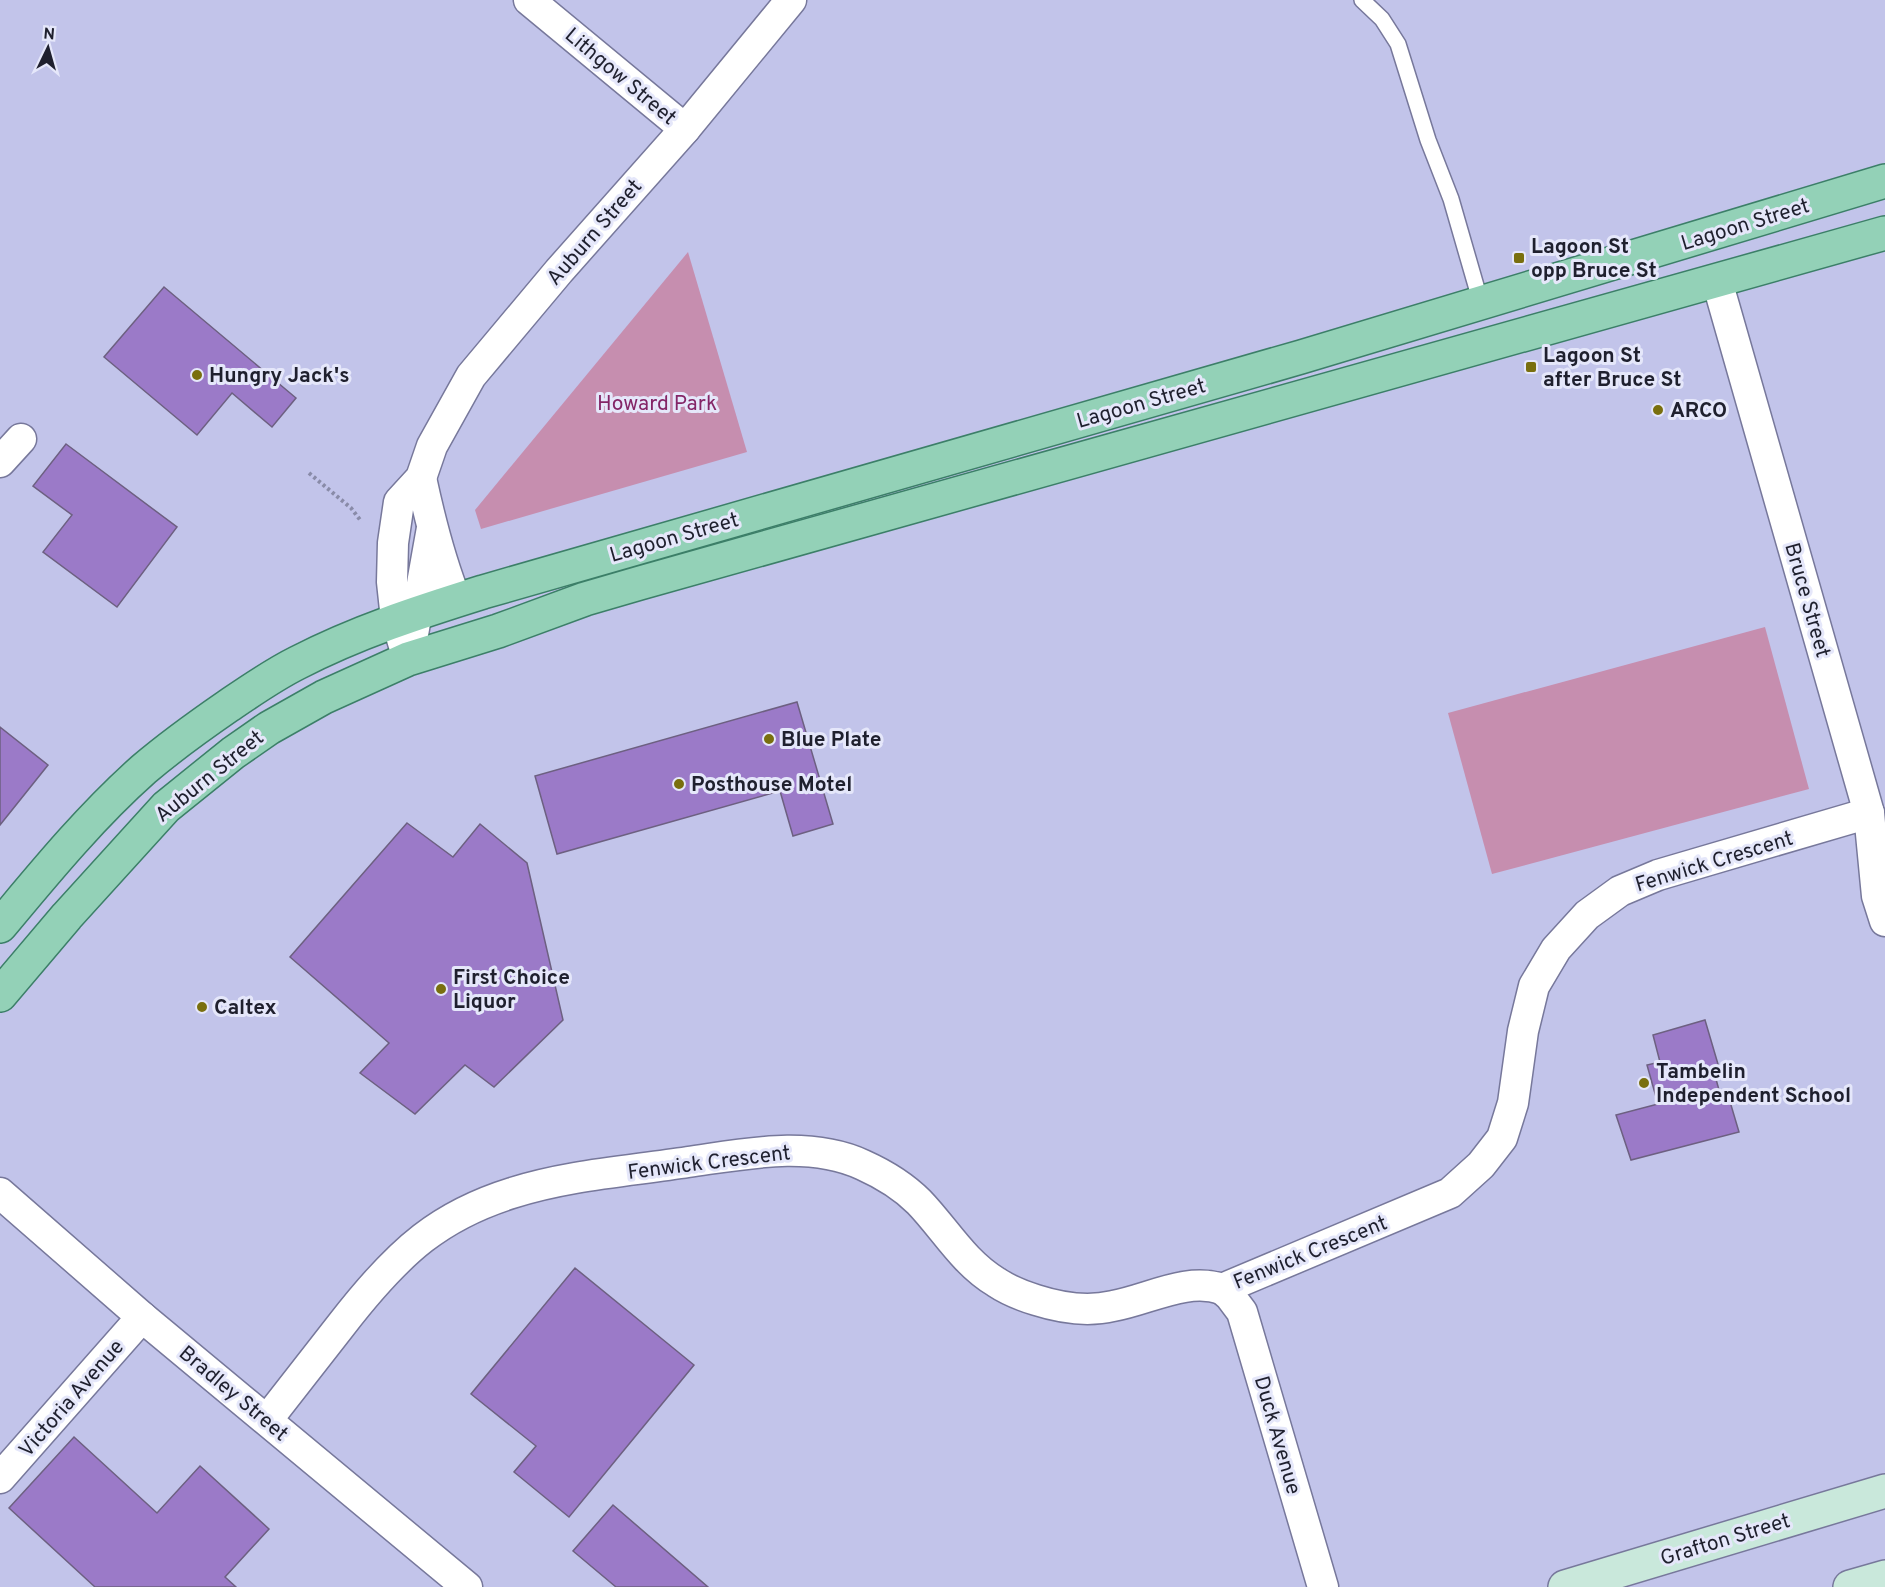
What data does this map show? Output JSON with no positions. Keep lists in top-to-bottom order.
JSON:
{
  "streets": {
    "main road": ["Lagoon Street", "Auburn Street"],
    "street": [
      "Lithgow Street",
      "Bruce Street",
      "Fenwick Crescent",
      "Bradley Street",
      "Victoria Avenue",
      "Duck Avenue",
      "Grafton Street"
    ]
  },
  "crossings": [
    ["Lithgow Street", "Auburn Street"],
    ["Lagoon Street", "Auburn Street"],
    ["Lagoon Street", "Bruce Street"],
    ["Bruce Street", "Fenwick Crescent"],
    ["Fenwick Crescent", "Bradley Street"],
    ["Fenwick Crescent", "Duck Avenue"],
    ["Bradley Street", "Victoria Avenue"]
  ],
  "parks": ["Howard Park"],
  "places": {
    "transit": ["Lagoon St opp Bruce St", "Lagoon St after Bruce St"],
    "other": [
      "Hungry Jack's",
      "ARCO",
      "Blue Plate",
      "Posthouse Motel",
      "First Choice Liquor",
      "Caltex",
      "Tambelin Independent School"
    ]
  },
  "north": "top"
}
